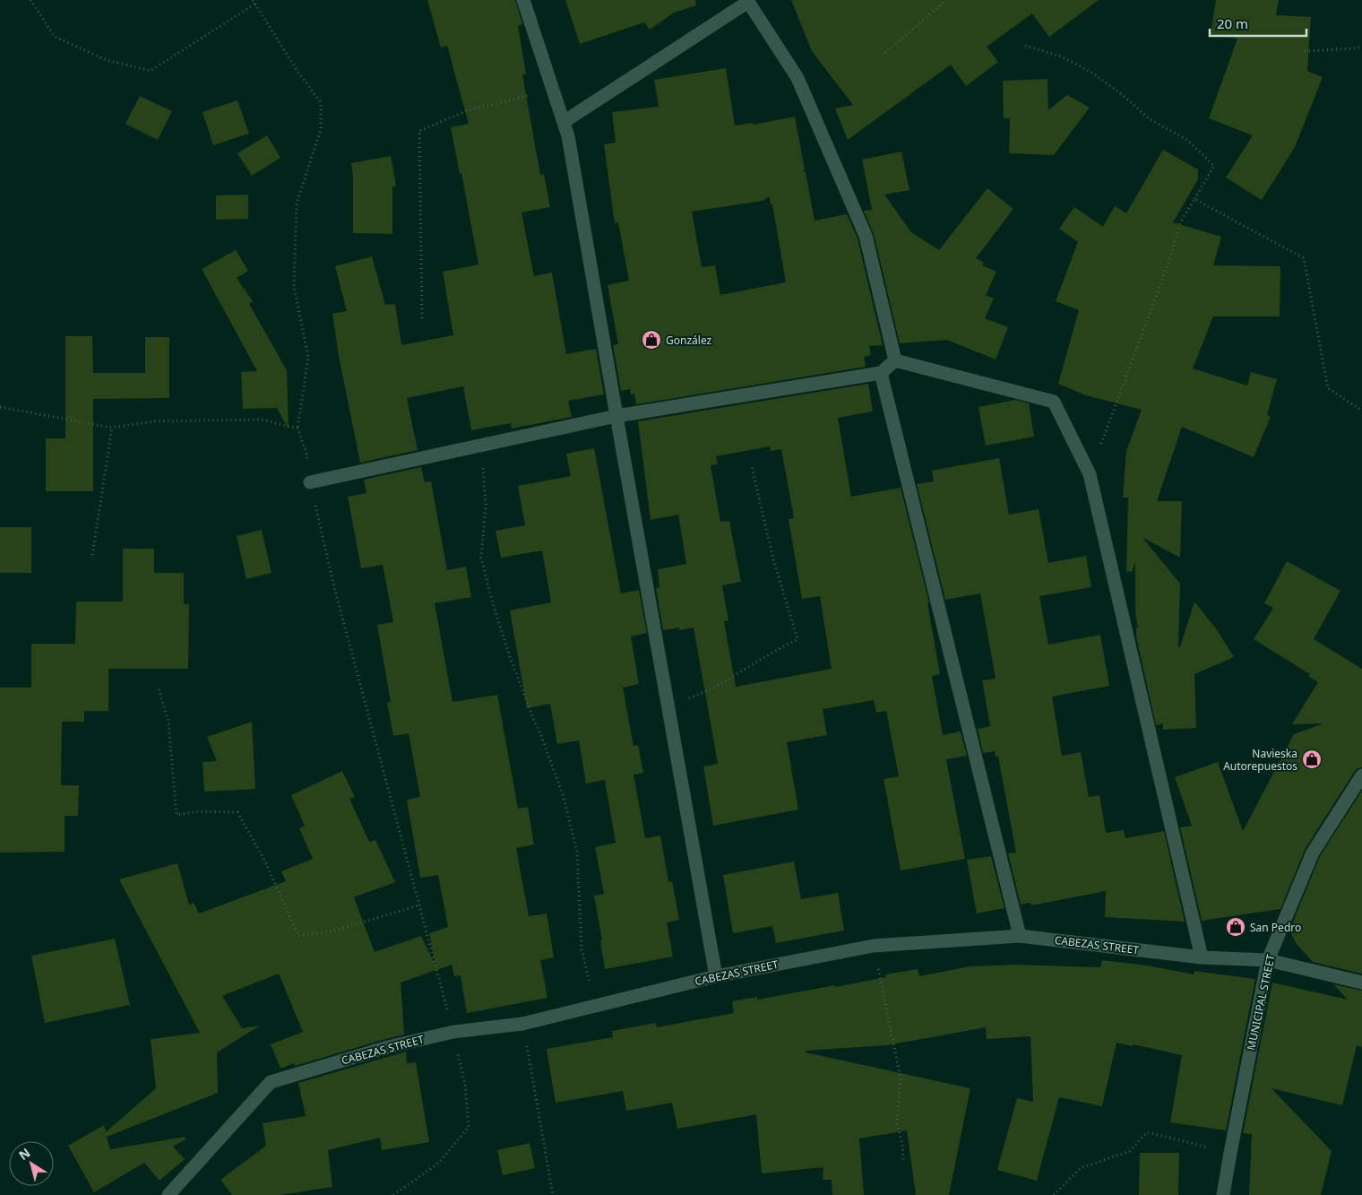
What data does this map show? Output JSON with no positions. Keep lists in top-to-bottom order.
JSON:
{
  "streets": {
    "street": ["CABEZAS STREET", "MUNICIPAL STREET"]
  },
  "crossings": [
    ["CABEZAS STREET", "MUNICIPAL STREET"]
  ],
  "places": {
    "shop": ["González", "Navieska Autorepuestos", "San Pedro"]
  },
  "scale_bar": "20 m",
  "north": "top left"
}
